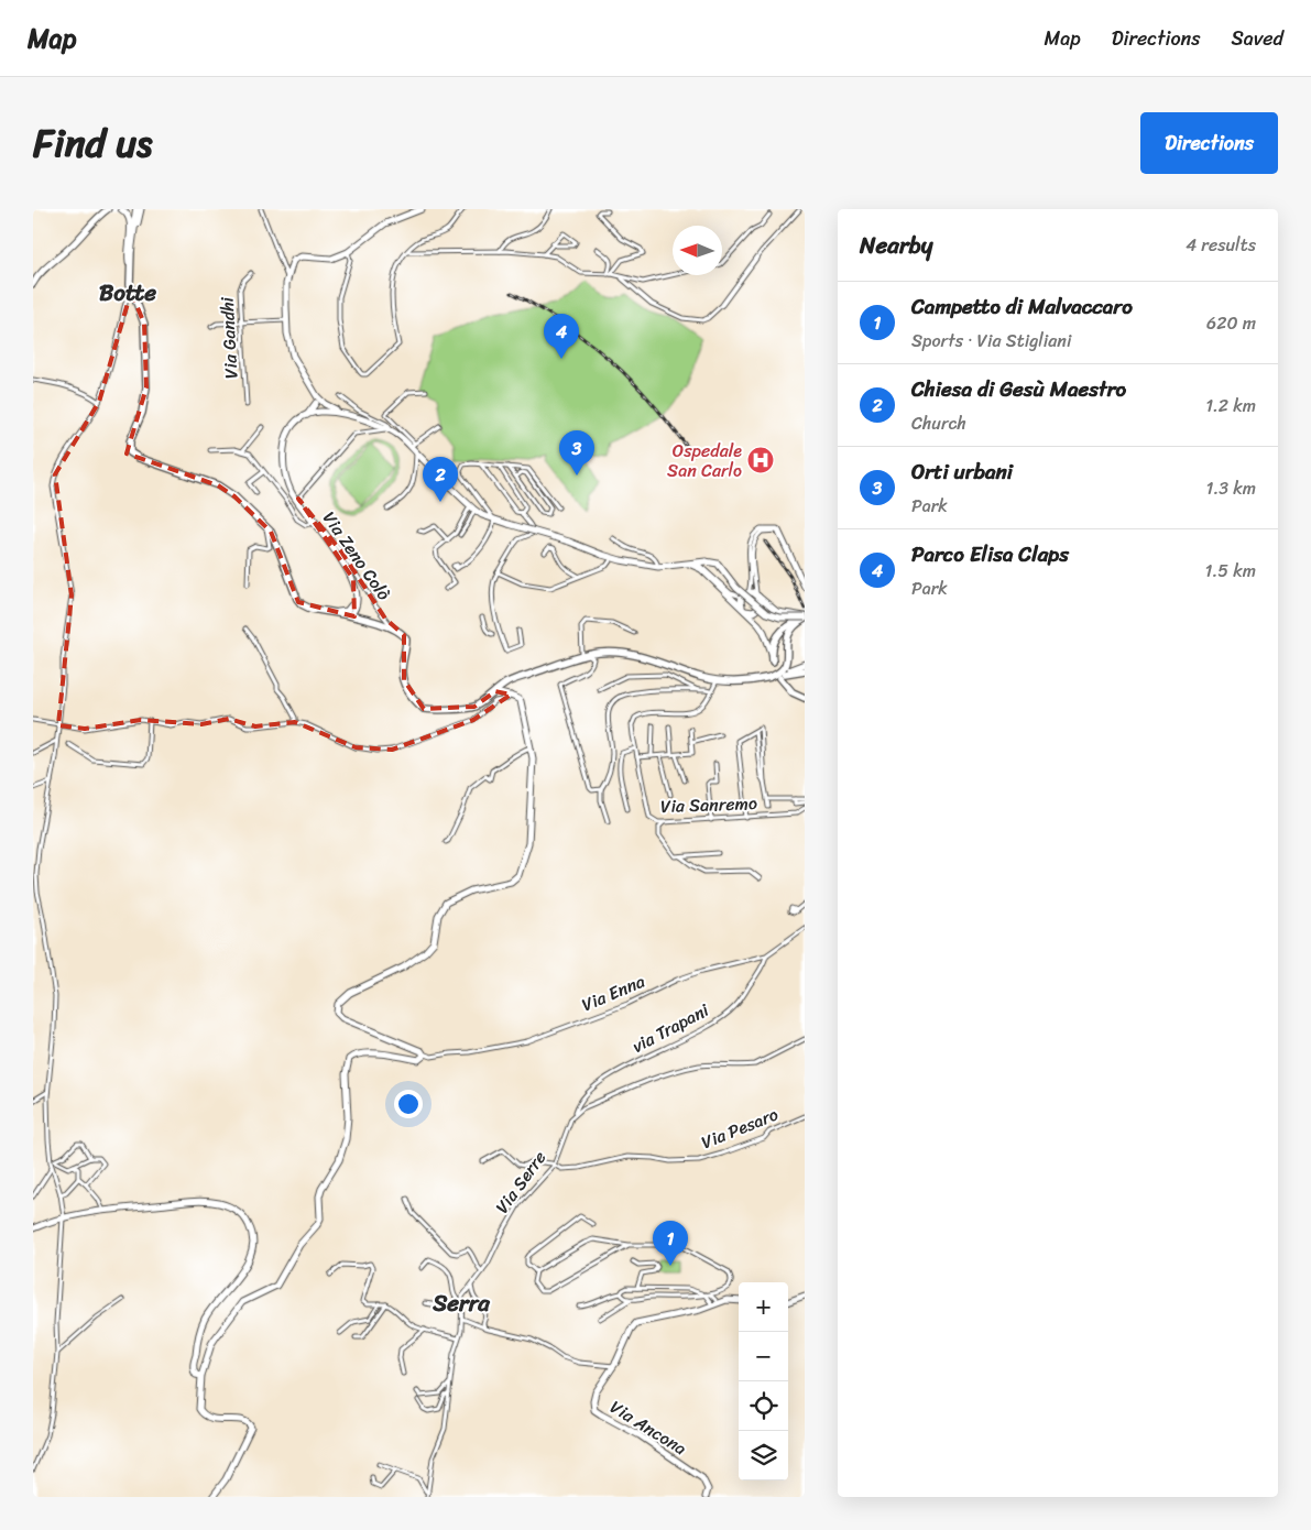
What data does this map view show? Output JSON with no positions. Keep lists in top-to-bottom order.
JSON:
{
  "streets": {
    "main road": ["Via Ancona"],
    "street": [
      "Via Gandhi",
      "Via Zeno Colò",
      "Via Sanremo",
      "Via Enna",
      "via Trapani",
      "Via Pesaro",
      "Via Serre"
    ]
  },
  "crossings": [
    ["Via Enna", "via Trapani"],
    ["via Trapani", "Via Serre"],
    ["Via Pesaro", "Via Serre"]
  ],
  "districts": ["Botte", "Serra"],
  "places": {
    "hospital": ["Ospedale San Carlo"]
  },
  "north": "left",
  "page": {
    "header": "Map",
    "nav": ["Map", "Directions", "Saved"],
    "title": "Find us",
    "buttons": "Directions",
    "heading": ["Nearby", "4 results"],
    "list": [
      {
        "mark": "1",
        "name": "Campetto di Malvaccaro",
        "note": "Sports · Via Stigliani",
        "value": "620 m"
      },
      {
        "mark": "2",
        "name": "Chiesa di Gesù Maestro",
        "note": "Church",
        "value": "1.2 km"
      },
      {
        "mark": "3",
        "name": "Orti urbani",
        "note": "Park",
        "value": "1.3 km"
      },
      {
        "mark": "4",
        "name": "Parco Elisa Claps",
        "note": "Park",
        "value": "1.5 km"
      }
    ],
    "pins": [
      "4",
      "3",
      "2",
      "1"
    ],
    "map_buttons": ["+", "−"]
  }
}
